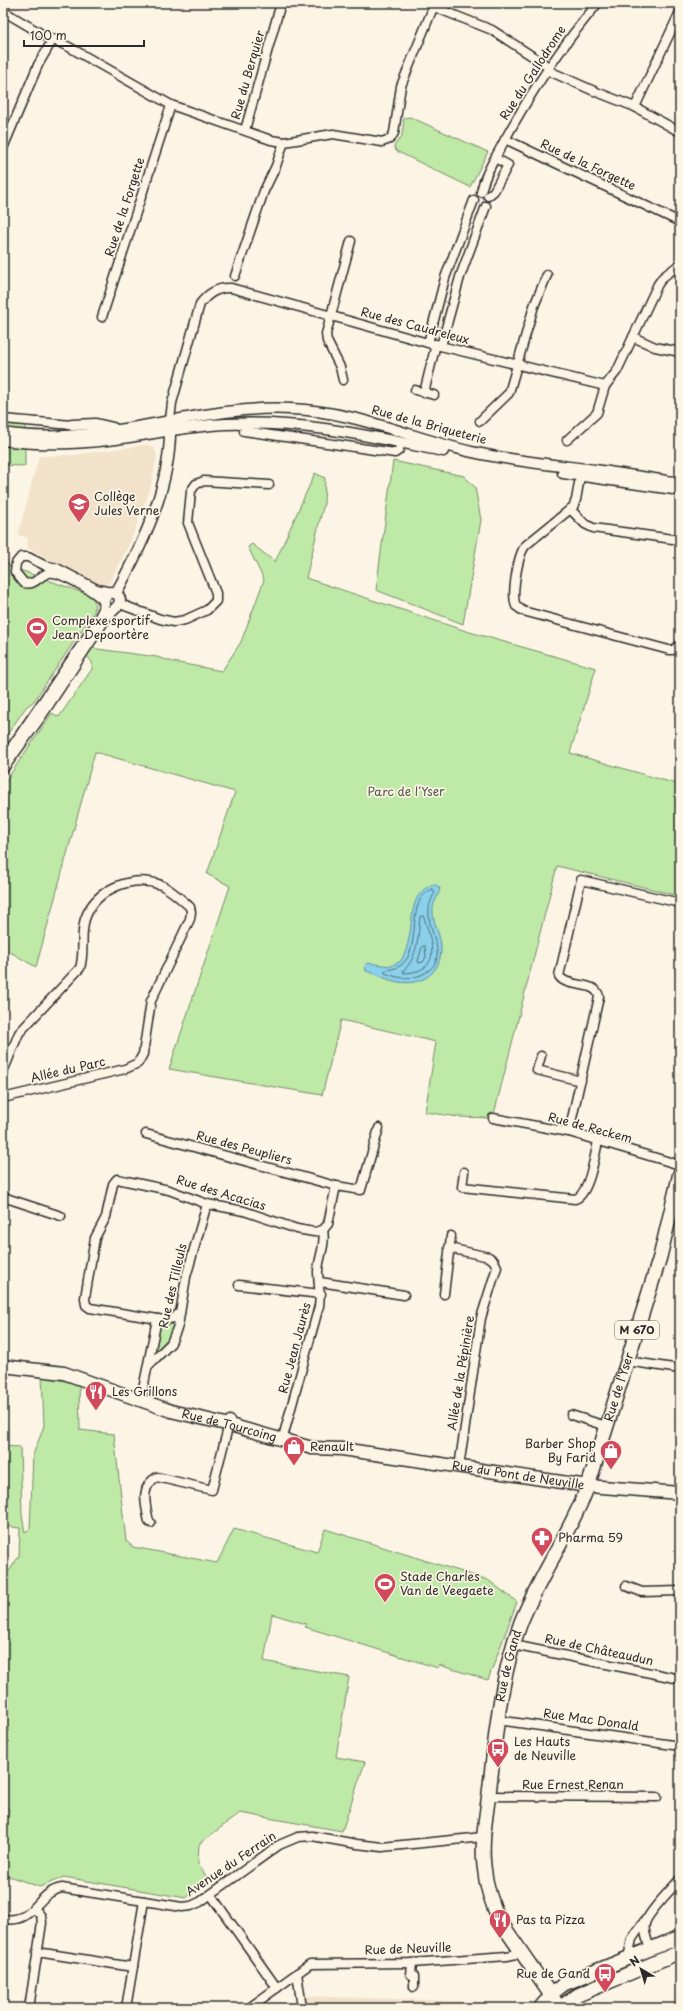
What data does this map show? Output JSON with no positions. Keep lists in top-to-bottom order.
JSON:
{
  "streets": {
    "main road": [
      "M 670",
      "Rue de l'Yser",
      "Rue de Tourcoing",
      "Rue du Pont de Neuville",
      "Rue de Gand"
    ],
    "street": [
      "Rue du Gallodrome",
      "Rue du Berquier",
      "Rue de la Forgette",
      "Rue des Caudreleux",
      "Rue de la Briqueterie",
      "Allée du Parc",
      "Rue de Reckem",
      "Rue des Peupliers",
      "Rue des Acacias",
      "Rue des Tilleuls",
      "Rue Jean Jaurès",
      "Allée de la Pépinière",
      "Rue de Châteaudun",
      "Rue Mac Donald",
      "Rue Ernest Renan",
      "Avenue du Ferrain",
      "Rue de Neuville"
    ]
  },
  "crossings": [
    ["Rue du Gallodrome", "Rue de la Forgette"],
    ["Rue du Berquier", "Rue de la Forgette"],
    ["Rue des Caudreleux", "Rue de la Briqueterie"],
    ["Rue des Peupliers", "Rue Jean Jaurès"],
    ["Rue des Acacias", "Rue des Tilleuls"],
    ["Rue des Acacias", "Rue Jean Jaurès"],
    ["Rue des Tilleuls", "Rue de Tourcoing"],
    ["Rue Jean Jaurès", "Rue de Tourcoing"],
    ["Allée de la Pépinière", "Rue du Pont de Neuville"],
    ["Rue de l'Yser", "Rue du Pont de Neuville"],
    ["Rue de l'Yser", "Rue de Gand"],
    ["Rue de Tourcoing", "Rue du Pont de Neuville"],
    ["Rue du Pont de Neuville", "Rue de Gand"],
    ["Rue de Châteaudun", "Rue de Gand"],
    ["Rue de Gand", "Rue Mac Donald"],
    ["Rue de Gand", "Rue Ernest Renan"],
    ["Rue de Gand", "Avenue du Ferrain"],
    ["Rue de Gand", "Rue de Neuville"]
  ],
  "parks": ["Parc de l'Yser"],
  "places": {
    "school or university": ["Collège Jules Verne"],
    "sports": ["Complexe sportif Jean Depoortère", "Stade Charles Van de Veegaete"],
    "restaurant": ["Les Grillons", "Pas ta Pizza"],
    "shop": ["Renault", "Barber Shop By Farid"],
    "pharmacy": ["Pharma 59"],
    "bus stop": ["Les Hauts de Neuville", "Rue de Gand"]
  },
  "scale_bar": "100 m",
  "north": "top left"
}
